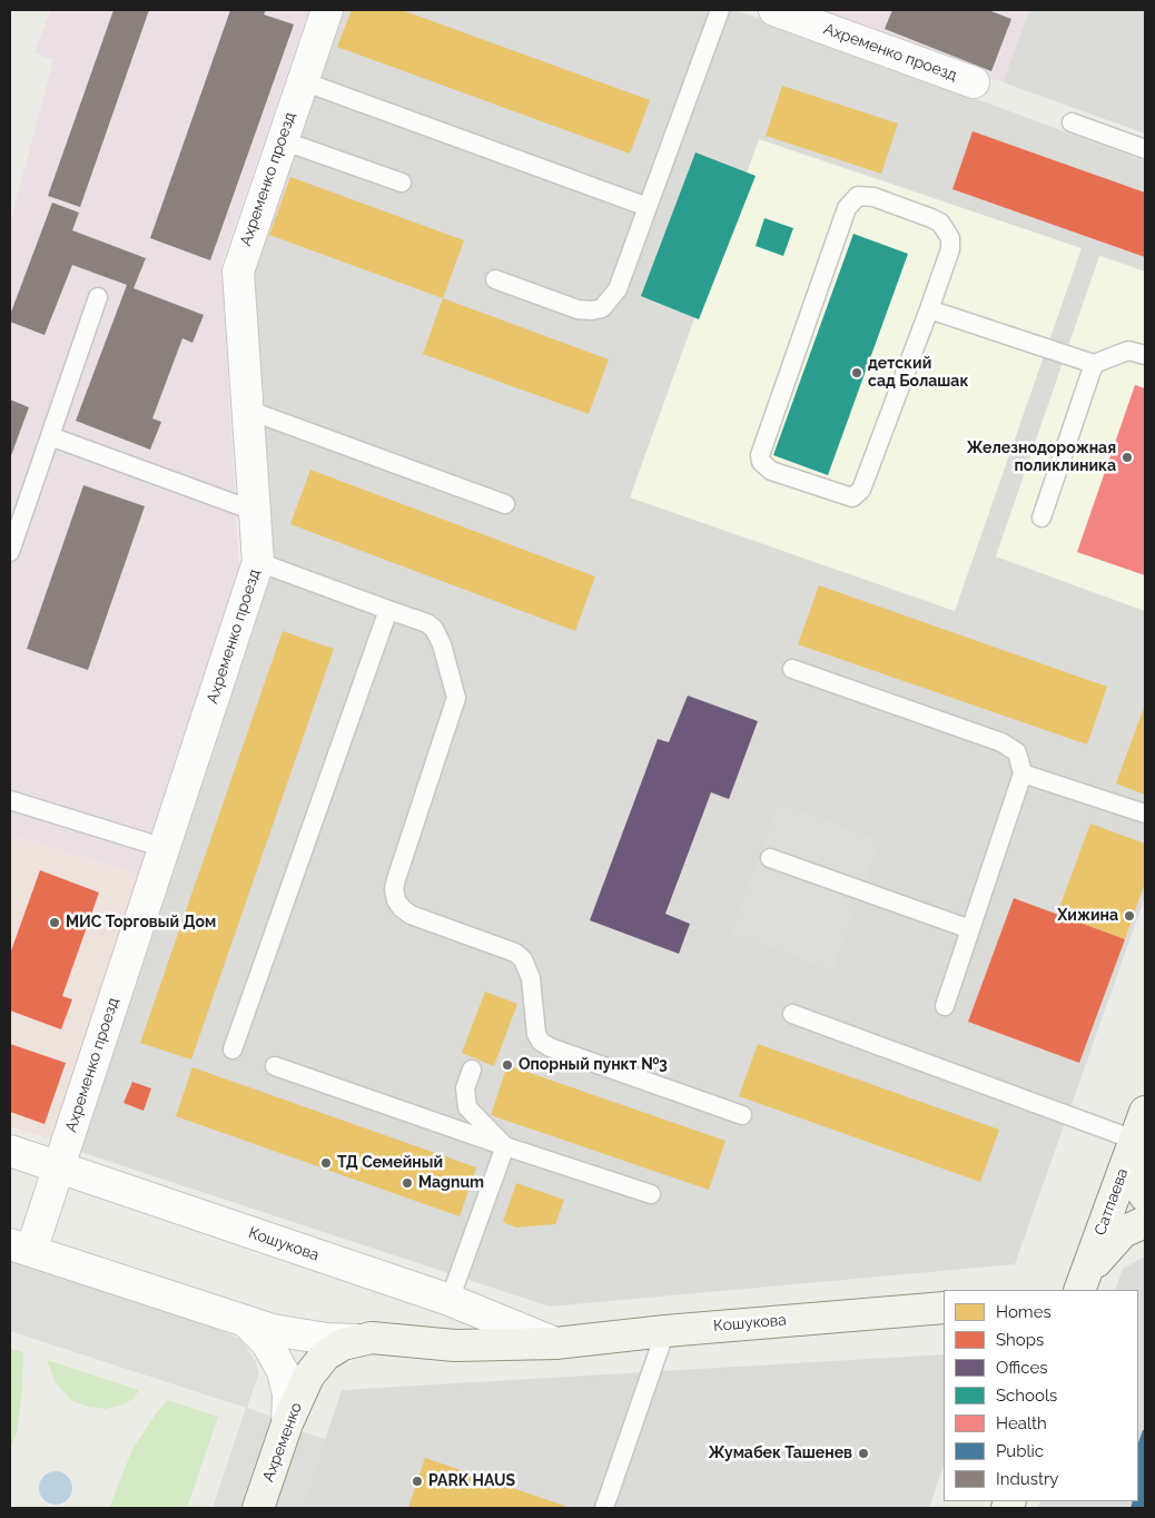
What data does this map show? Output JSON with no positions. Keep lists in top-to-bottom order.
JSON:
{
  "streets": {
    "street": [
      "Ахременко проезд",
      "Сатпаева",
      "Кошукова",
      "Ахременко"
    ]
  },
  "crossings": [
    ["Ахременко проезд", "Кошукова"],
    ["Кошукова", "Ахременко"]
  ],
  "places": [
    "детский сад Болашак",
    "Железнодорожная поликлиника",
    "Хижина",
    "МИС Торговый Дом",
    "Опорный пункт №3",
    "ТД Семейный",
    "Magnum",
    "Жумабек Ташенев",
    "PARK HAUS"
  ],
  "legend": [
    "Homes",
    "Shops",
    "Offices",
    "Schools",
    "Health",
    "Public",
    "Industry"
  ]
}
